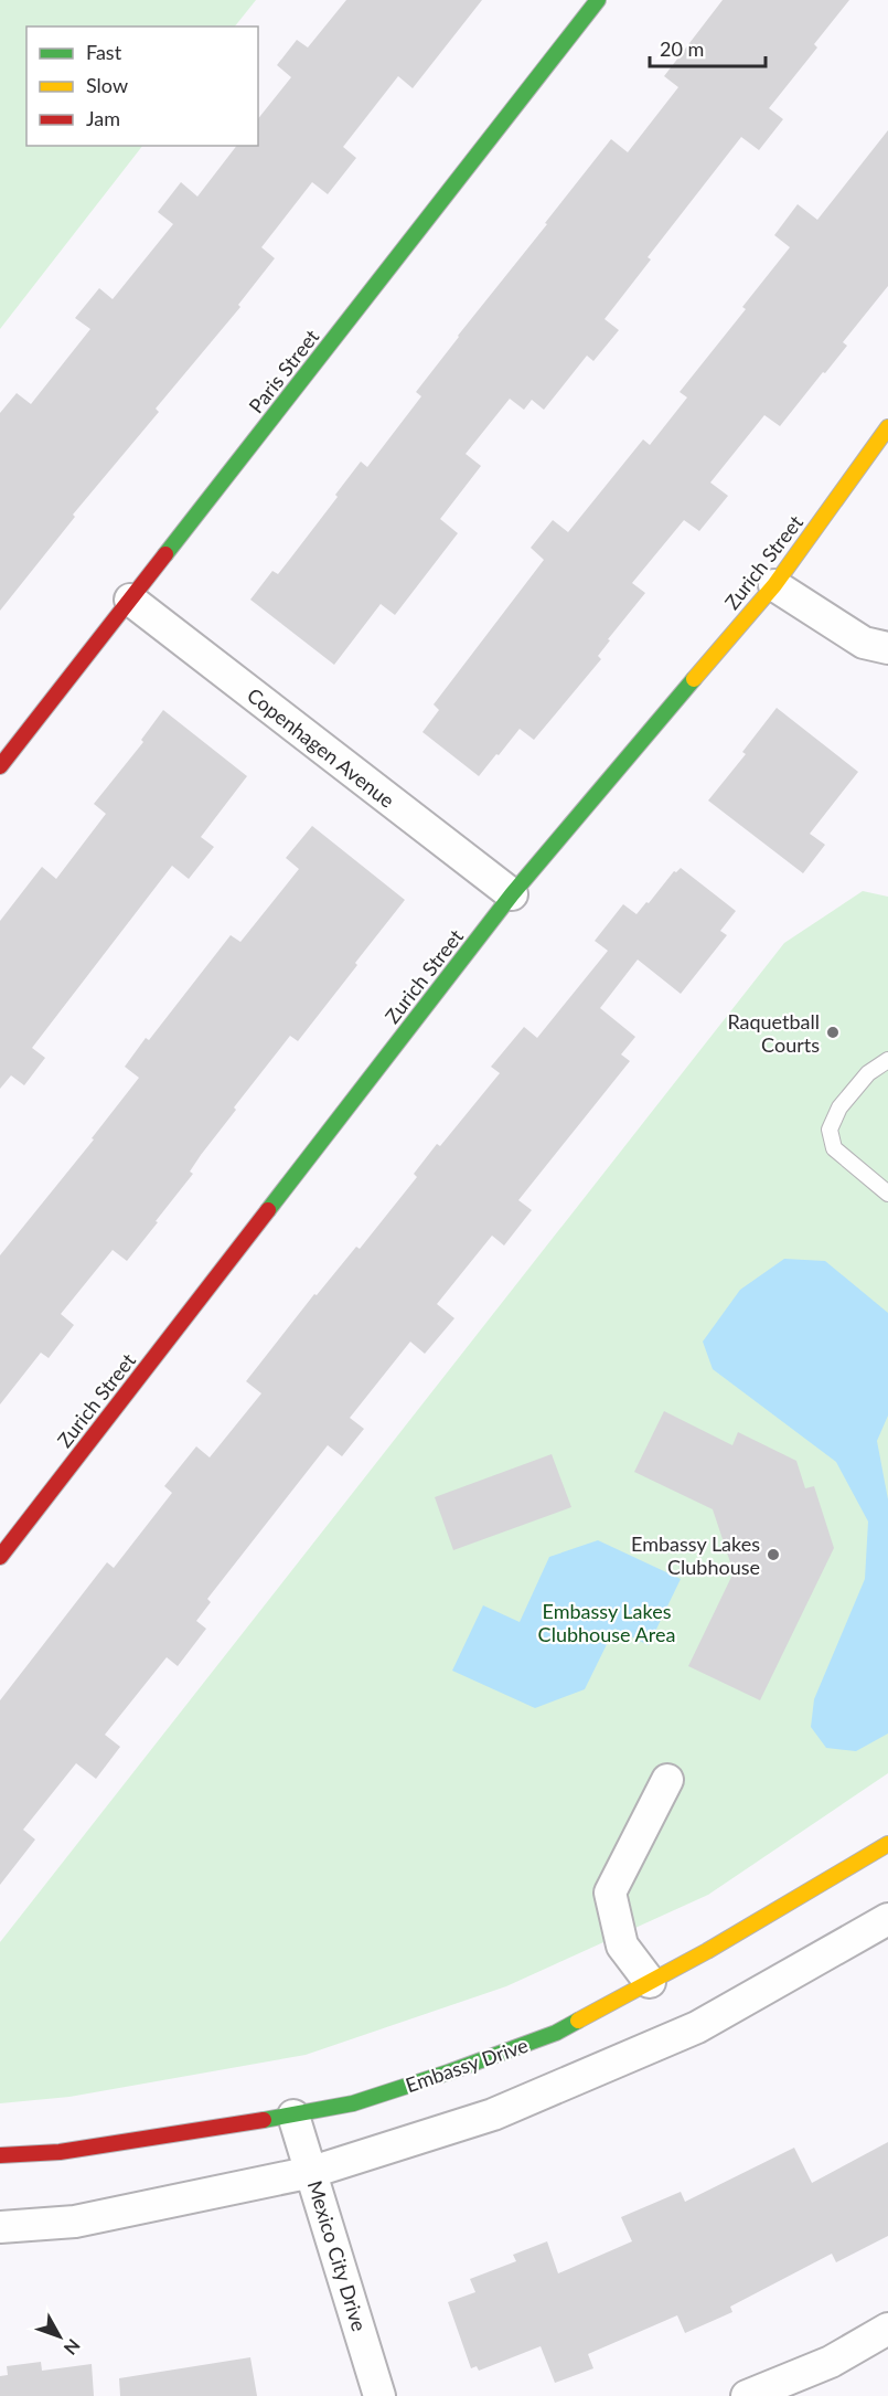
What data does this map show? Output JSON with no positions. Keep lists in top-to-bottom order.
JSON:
{
  "streets": {
    "street": [
      "Paris Street",
      "Zurich Street",
      "Copenhagen Avenue",
      "Embassy Drive",
      "Mexico City Drive"
    ]
  },
  "crossings": [
    ["Paris Street", "Copenhagen Avenue"],
    ["Zurich Street", "Copenhagen Avenue"],
    ["Embassy Drive", "Mexico City Drive"]
  ],
  "parks": ["Embassy Lakes Clubhouse Area"],
  "places": ["Raquetball Courts", "Embassy Lakes Clubhouse"],
  "legend": ["Fast", "Slow", "Jam"],
  "scale_bar": "20 m",
  "north": "bottom right"
}
